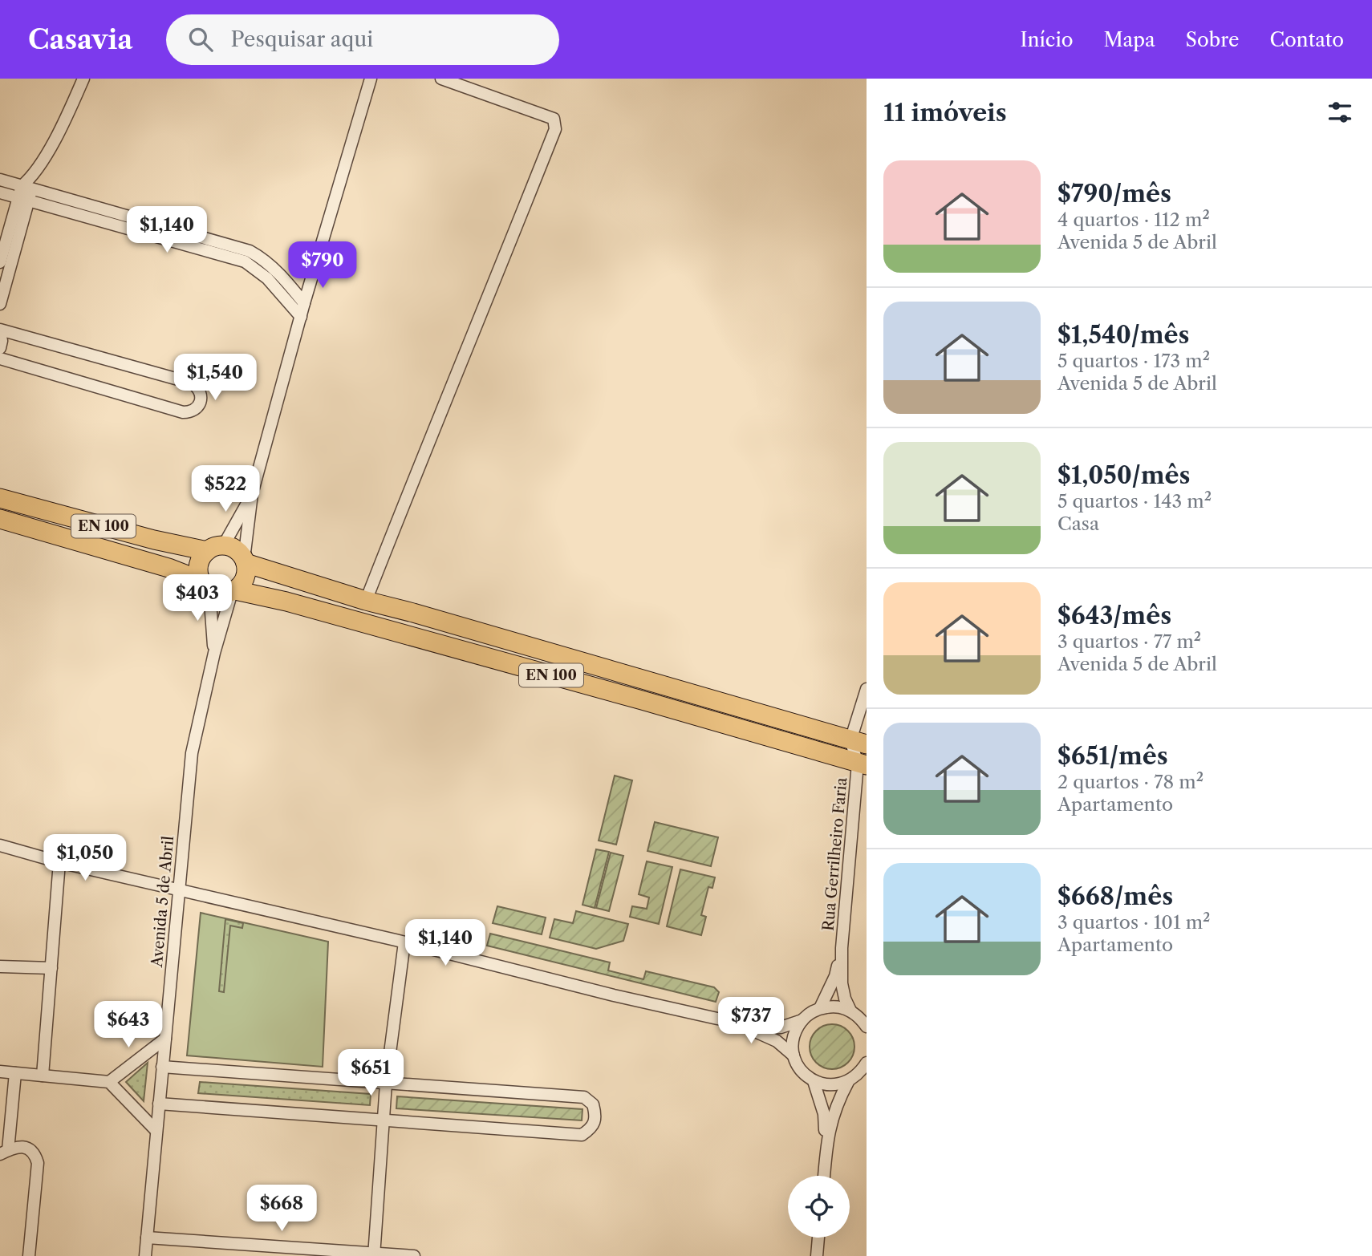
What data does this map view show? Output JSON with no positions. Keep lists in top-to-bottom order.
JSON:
{
  "streets": {
    "main road": ["EN 100"],
    "street": ["Rua Gerrilheiro Faria", "Avenida 5 de Abril"]
  },
  "crossings": [
    ["EN 100", "Rua Gerrilheiro Faria"],
    ["EN 100", "Avenida 5 de Abril"]
  ],
  "page": {
    "header": "Casavia",
    "search": "Pesquisar aqui",
    "nav": [
      "Início",
      "Mapa",
      "Sobre",
      "Contato"
    ],
    "heading": "11 imóveis",
    "list": [
      {
        "name": "$790/mês",
        "note": "4 quartos · 112 m² · Avenida 5 de Abril"
      },
      {
        "name": "$1,540/mês",
        "note": "5 quartos · 173 m² · Avenida 5 de Abril"
      },
      {
        "name": "$1,050/mês",
        "note": "5 quartos · 143 m² · Casa"
      },
      {
        "name": "$643/mês",
        "note": "3 quartos · 77 m² · Avenida 5 de Abril"
      },
      {
        "name": "$651/mês",
        "note": "2 quartos · 78 m² · Apartamento"
      },
      {
        "name": "$668/mês",
        "note": "3 quartos · 101 m² · Apartamento"
      }
    ],
    "price": [
      "$1,140",
      "$790",
      "$1,540",
      "$522",
      "$403",
      "$1,050",
      "$1,140",
      "$737",
      "$643",
      "$651",
      "$668"
    ]
  }
}
